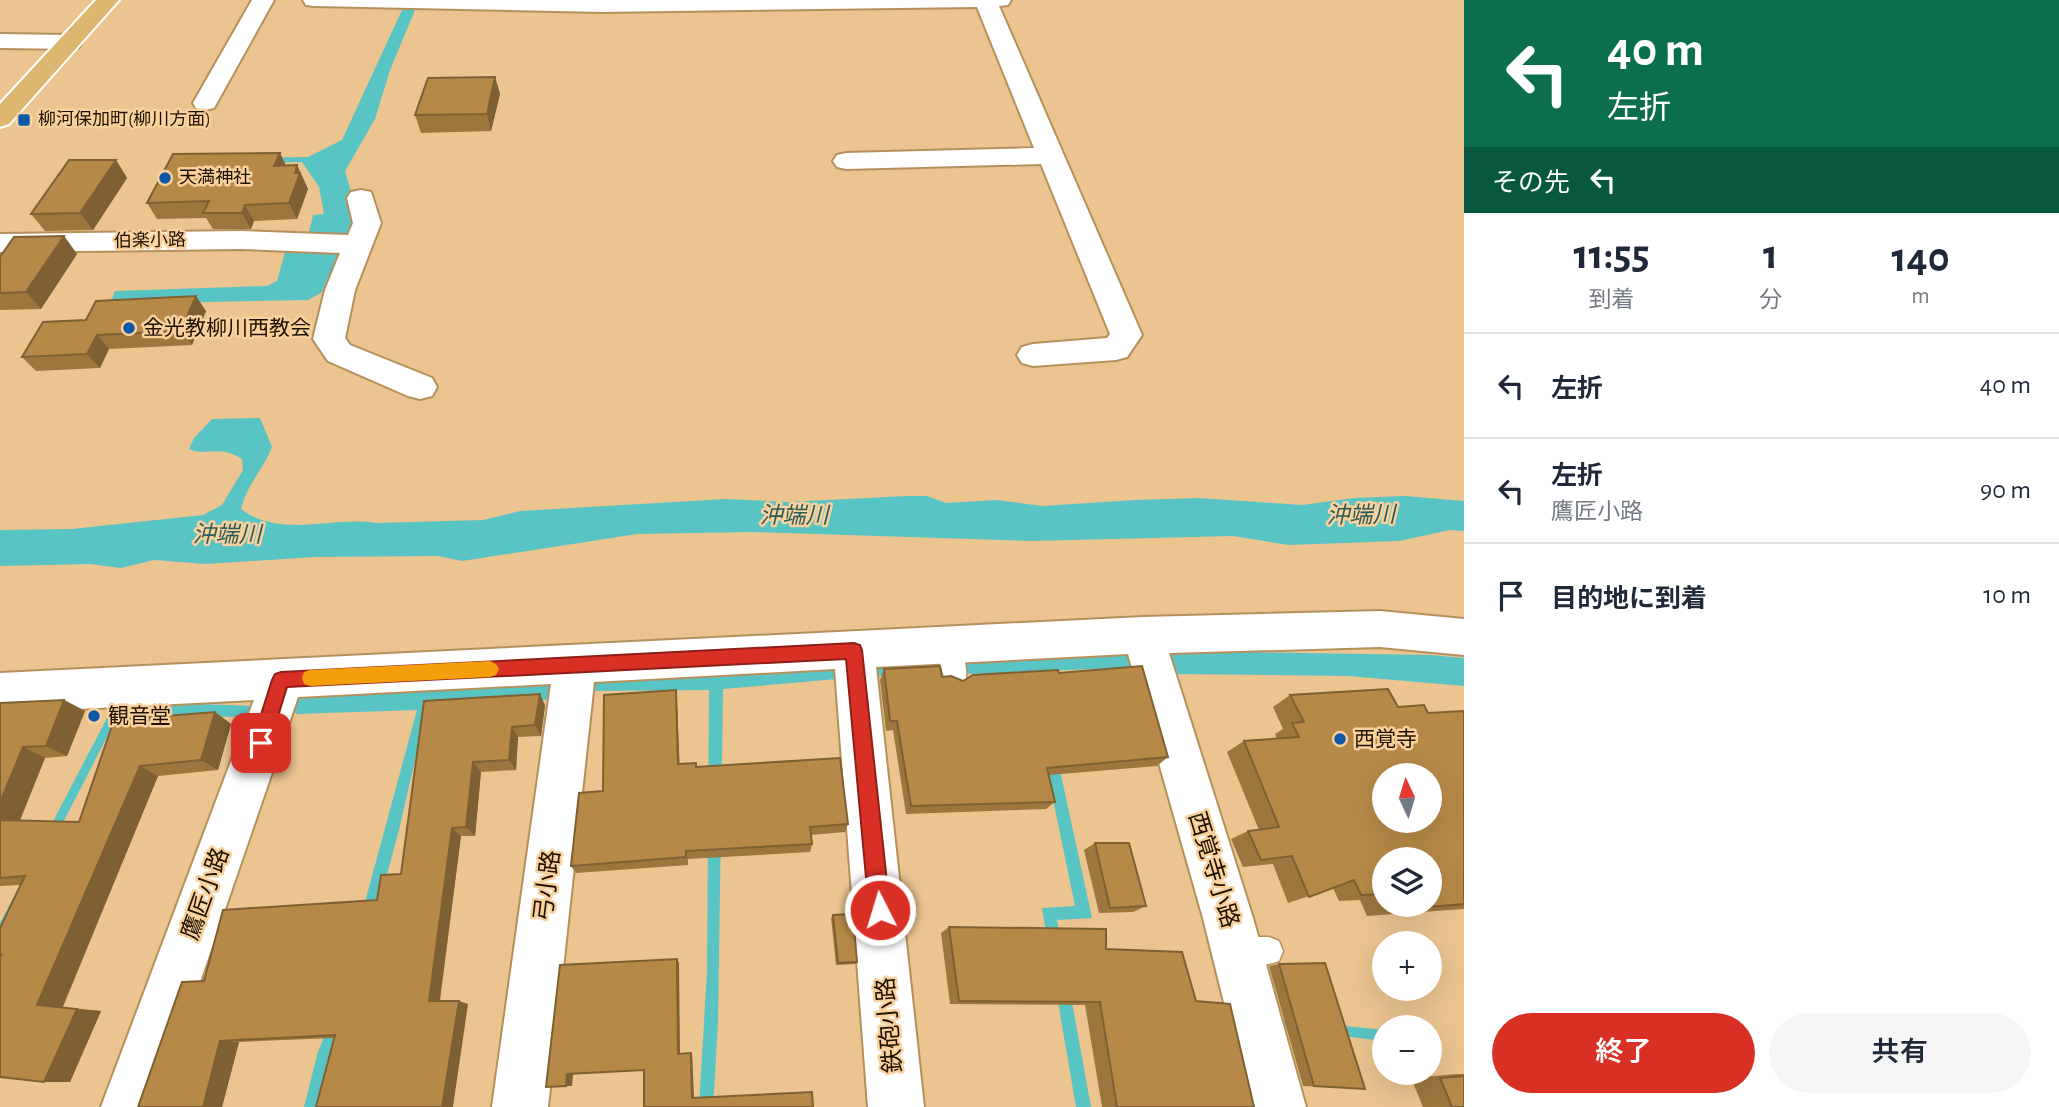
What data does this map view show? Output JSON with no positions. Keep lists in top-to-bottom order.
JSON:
{
  "streets": {
    "street": [
      "伯楽小路",
      "西覚寺小路",
      "弓小路",
      "鷹匠小路",
      "鉄砲小路"
    ]
  },
  "water": ["沖端川"],
  "places": {
    "transit": ["柳河保加町(柳川方面)"],
    "other": [
      "天満神社",
      "金光教柳川西教会",
      "観音堂",
      "西覚寺"
    ]
  },
  "north": "top",
  "page": {
    "turn": ["40 m", "左折"],
    "then": "その先",
    "eta": [
      "11:55",
      "到着",
      "1",
      "分",
      "140",
      "m"
    ],
    "list": [
      {
        "name": "左折",
        "value": "40 m"
      },
      {
        "name": "左折",
        "note": "鷹匠小路",
        "value": "90 m"
      },
      {
        "name": "目的地に到着",
        "value": "10 m"
      }
    ],
    "map_buttons": ["+", "−"],
    "buttons": ["終了", "共有"]
  }
}
